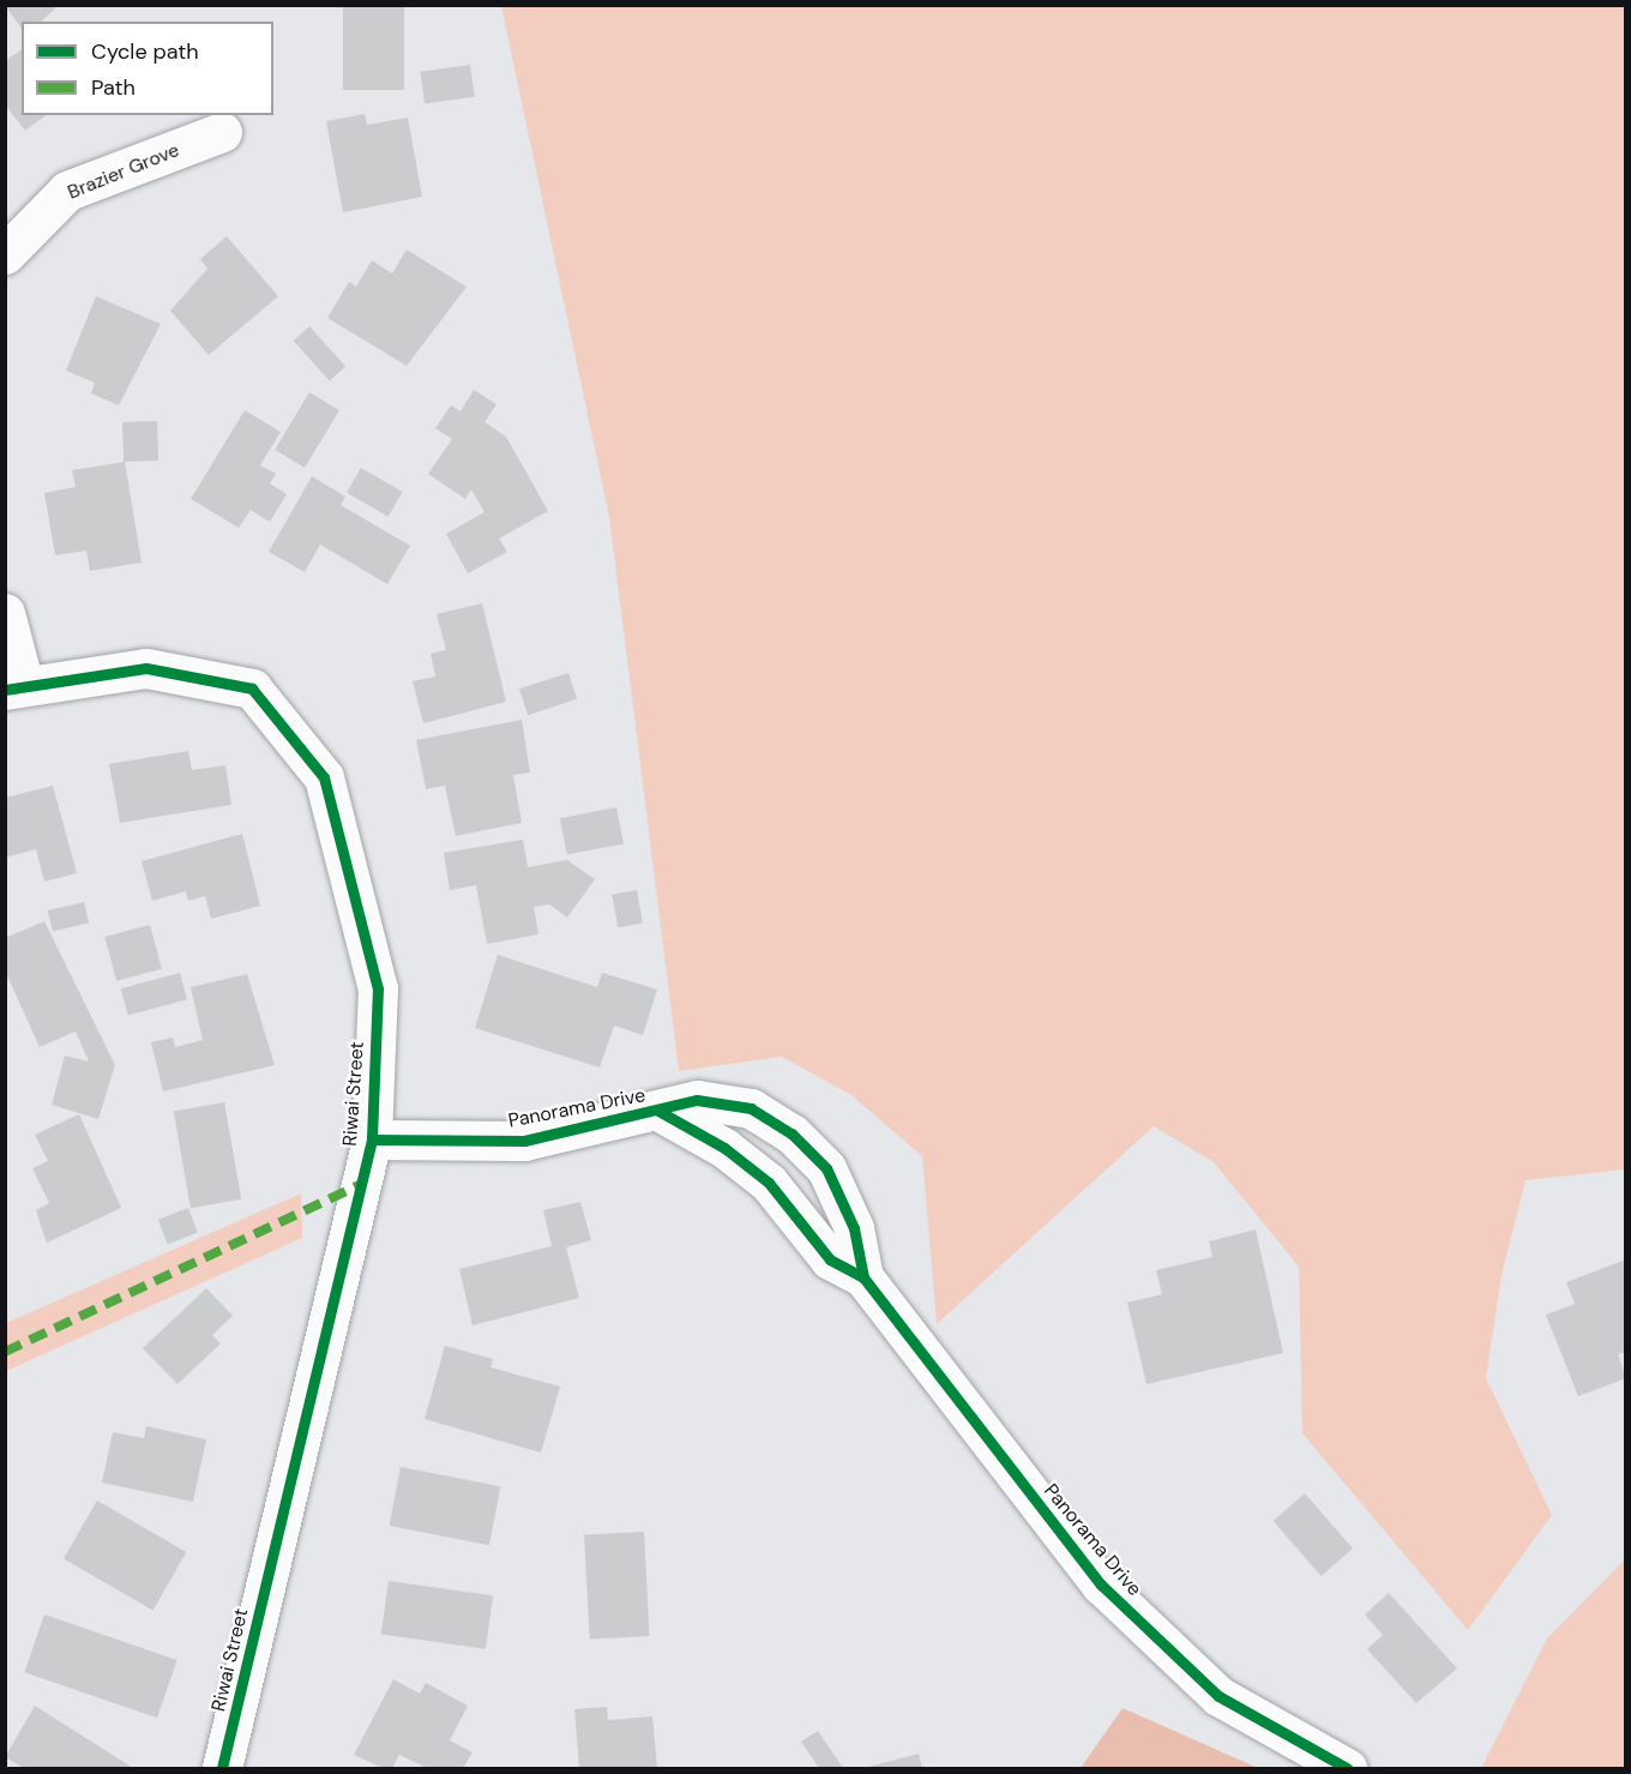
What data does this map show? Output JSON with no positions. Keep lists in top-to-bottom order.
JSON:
{
  "streets": {
    "street": ["Brazier Grove", "Riwai Street", "Panorama Drive"]
  },
  "crossings": [
    ["Riwai Street", "Panorama Drive"]
  ],
  "legend": ["Cycle path", "Path"]
}
